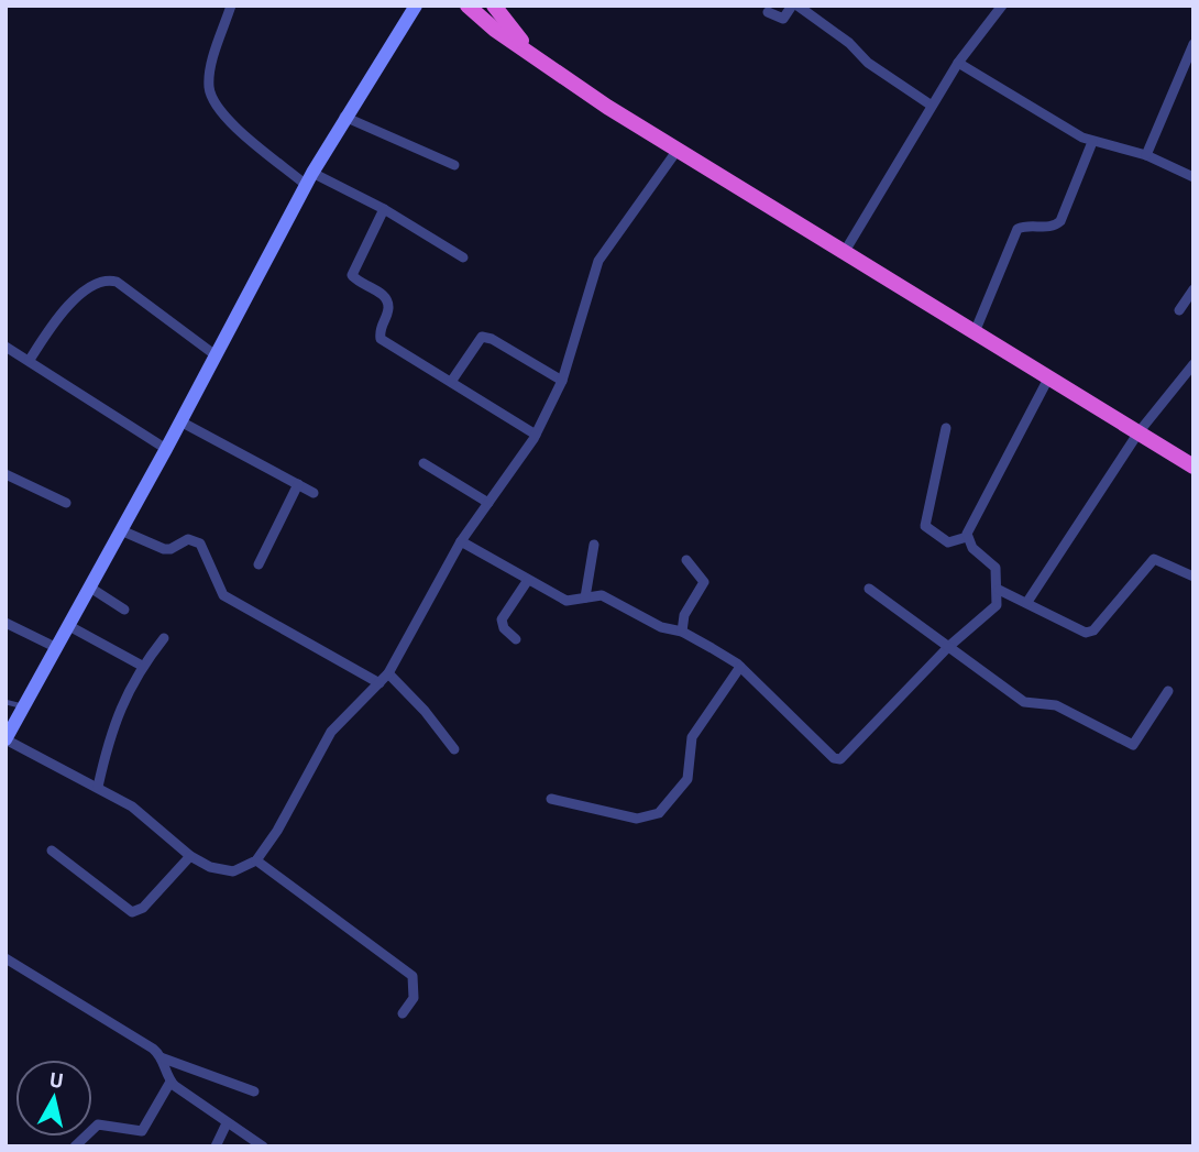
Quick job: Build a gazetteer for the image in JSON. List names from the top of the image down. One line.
{"north":"top"}
